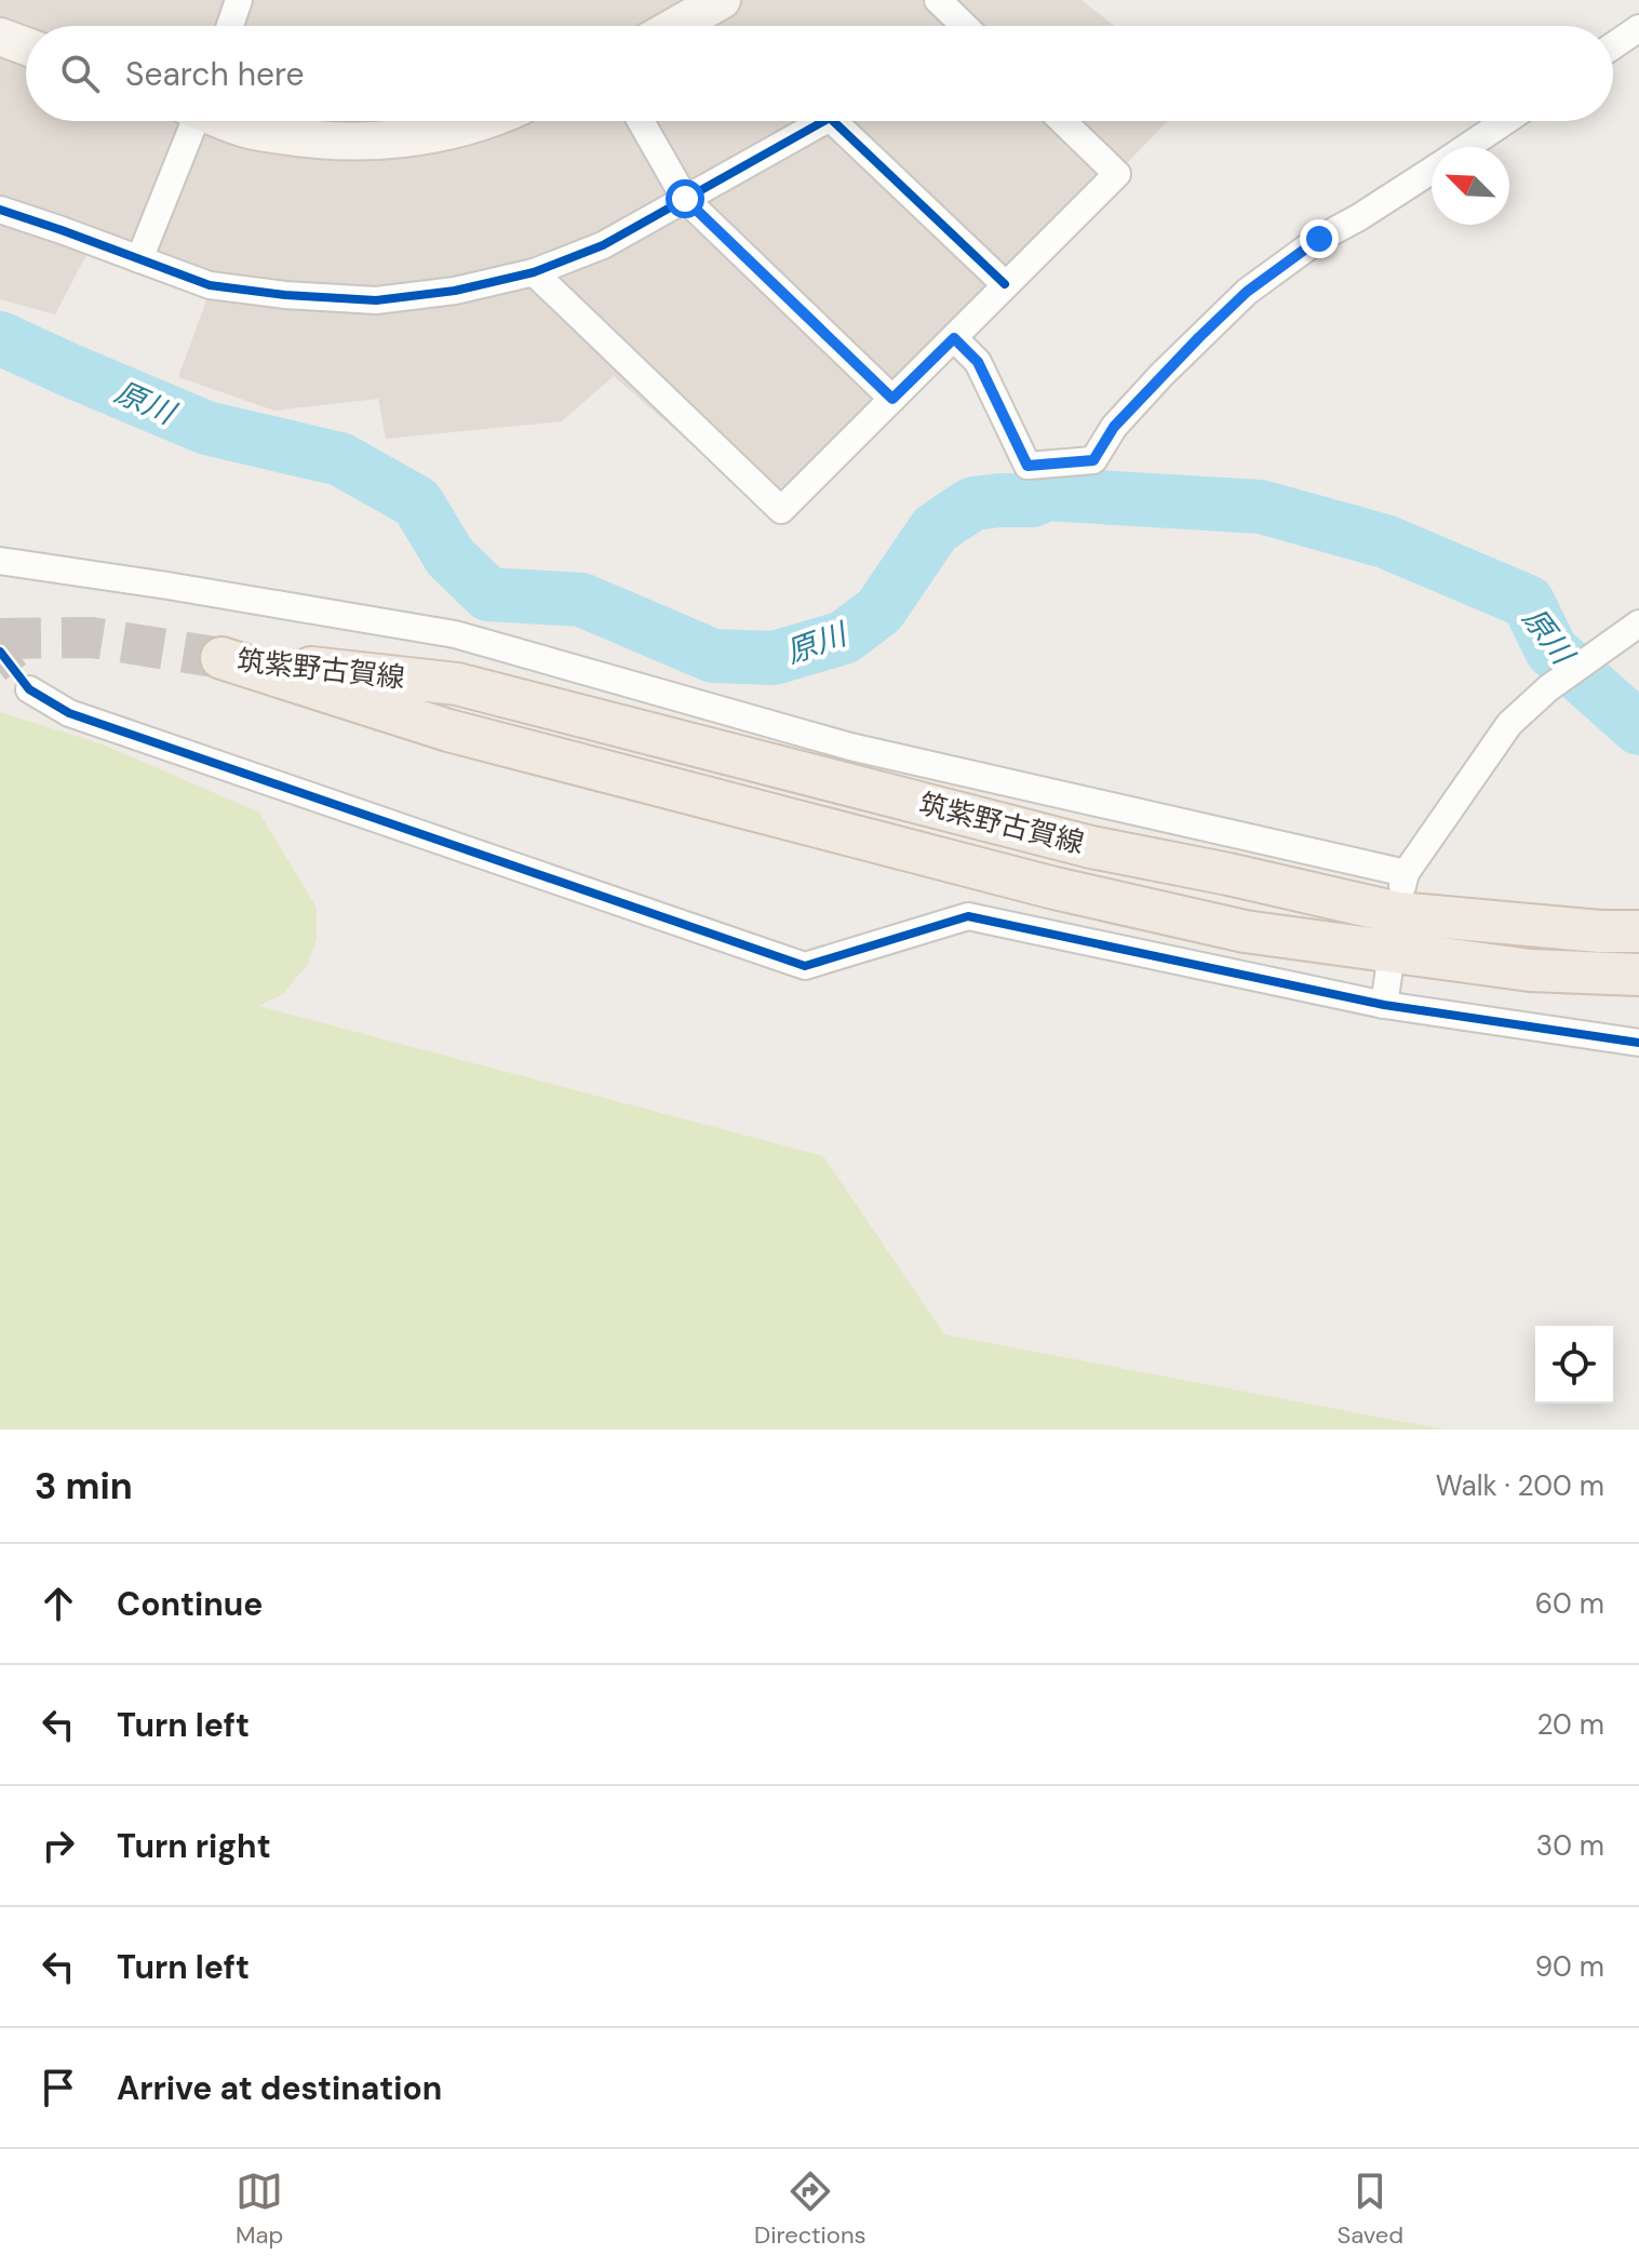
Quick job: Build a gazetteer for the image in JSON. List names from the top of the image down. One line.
{"streets":{"main road":["筑紫野古賀線"]},"water":["原川"],"north":"top left","page":{"search":"Search here","heading":["3 min","Walk · 200 m"],"list":[["Continue","60 m"],["Turn left","20 m"],["Turn right","30 m"],["Turn left","90 m"],"Arrive at destination"],"nav":["Map","Directions","Saved"]}}
